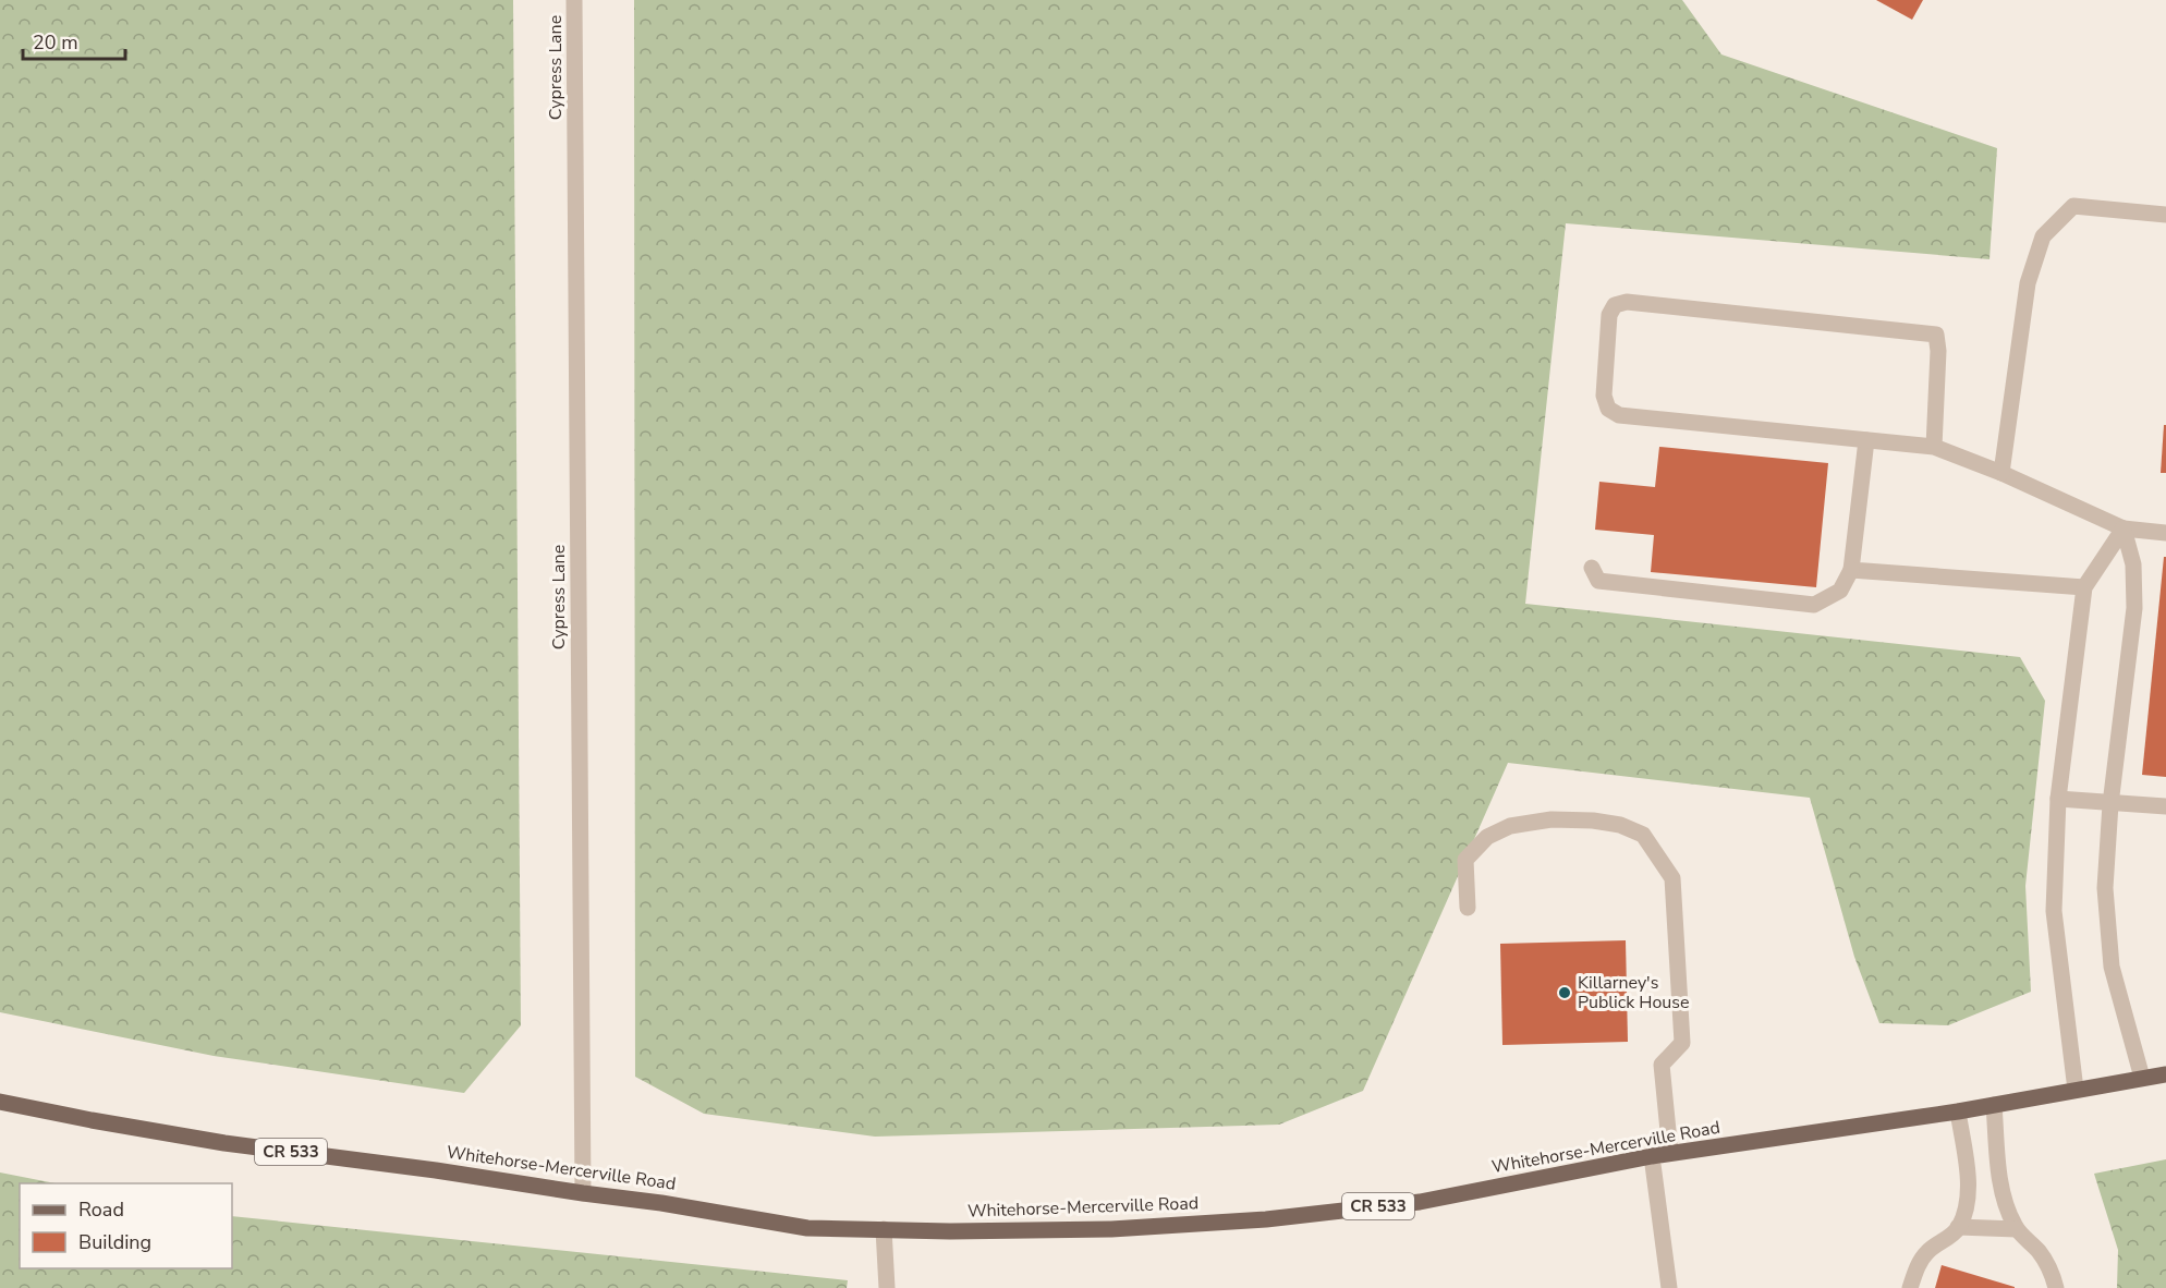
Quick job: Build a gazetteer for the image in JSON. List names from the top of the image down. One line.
{"streets":{"main road":["Whitehorse-Mercerville Road","CR 533"],"street":["Cypress Lane"]},"crossings":[["Cypress Lane","Whitehorse-Mercerville Road"]],"places":["Killarney's Publick House"],"legend":["Road","Building"],"scale_bar":"20 m"}
